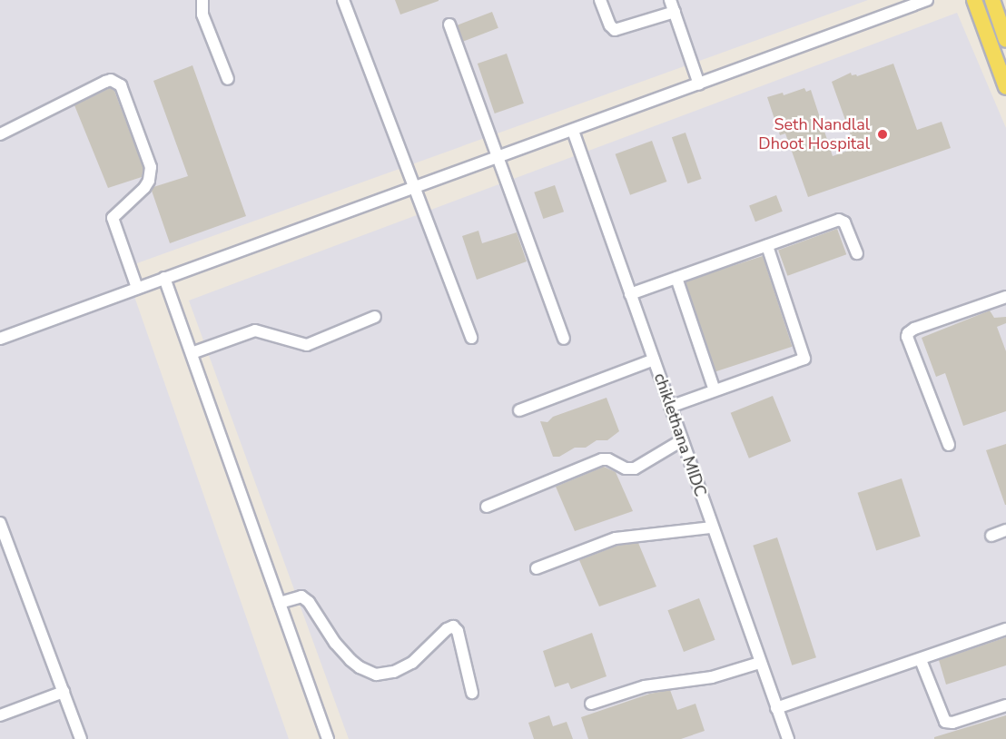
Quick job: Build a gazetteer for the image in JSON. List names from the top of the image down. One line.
{"streets":{"street":["chiklethana MIDC"]},"places":["Seth Nandlal Dhoot Hospital"]}
